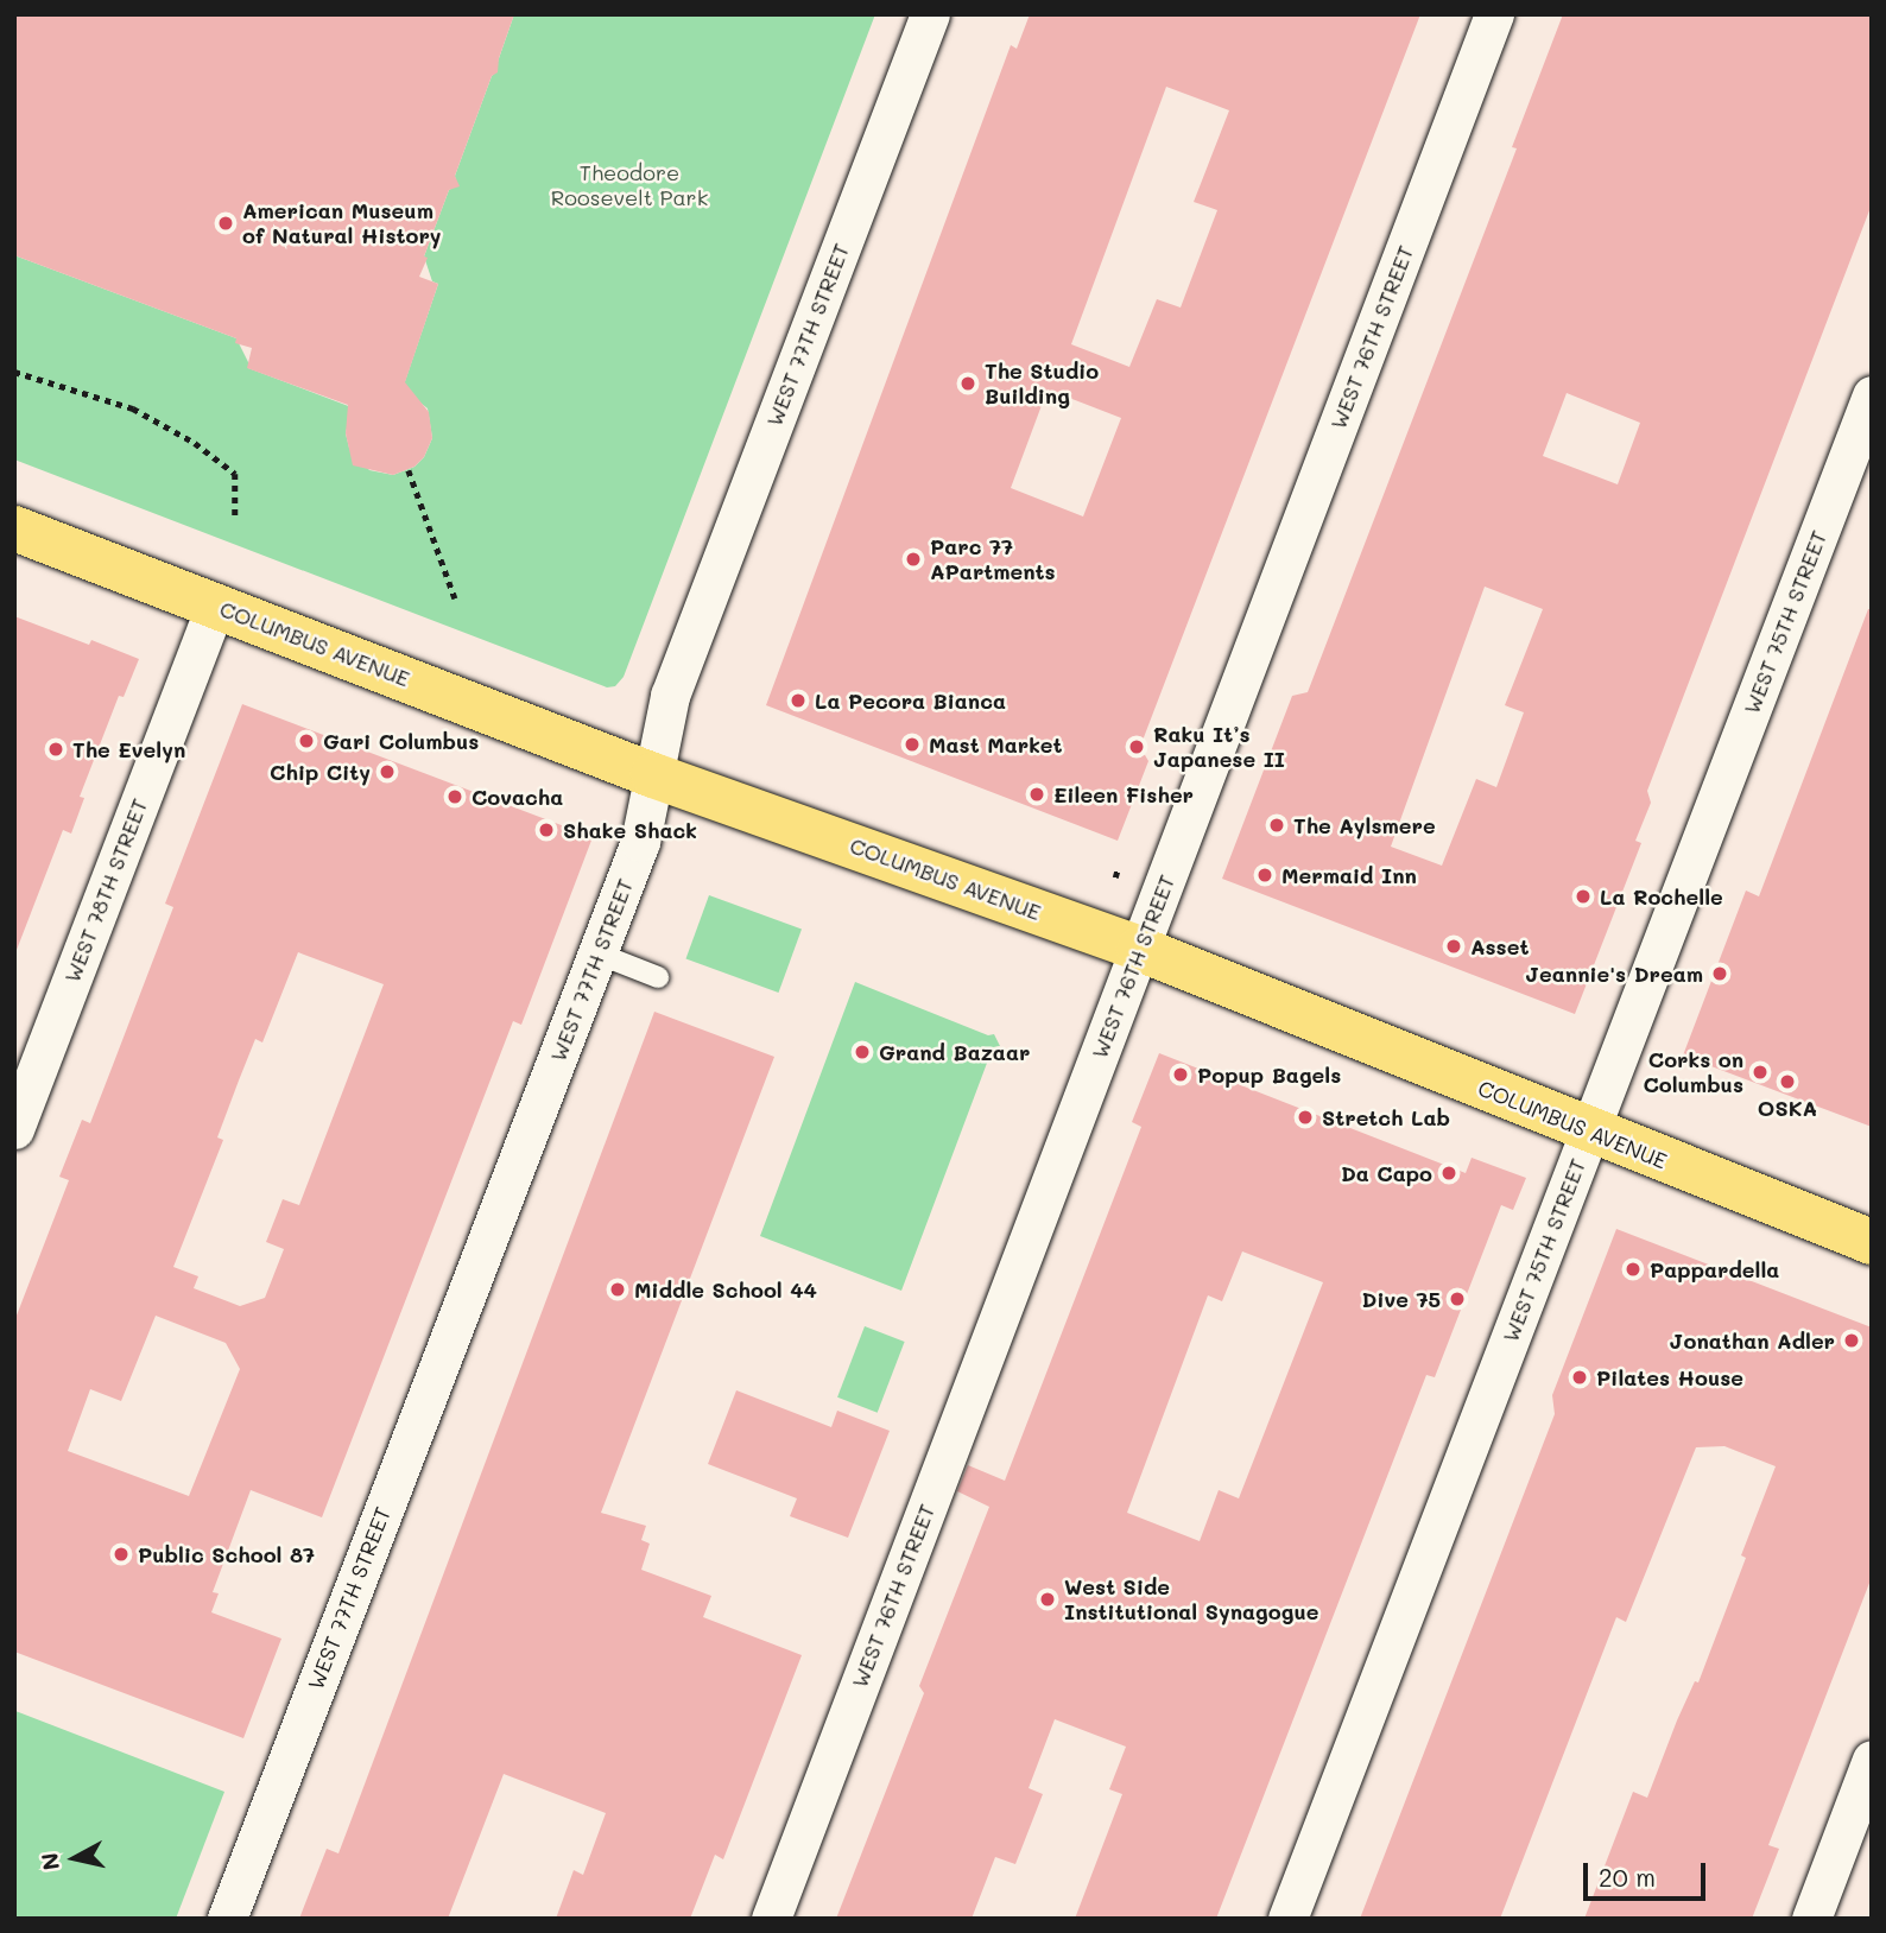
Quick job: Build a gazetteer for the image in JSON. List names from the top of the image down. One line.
{"streets":{"main road":["COLUMBUS AVENUE"],"street":["WEST 77TH STREET","WEST 76TH STREET","WEST 75TH STREET","WEST 78TH STREET"]},"crossings":[["WEST 77TH STREET","COLUMBUS AVENUE"],["WEST 76TH STREET","COLUMBUS AVENUE"],["WEST 75TH STREET","COLUMBUS AVENUE"],["COLUMBUS AVENUE","WEST 78TH STREET"]],"parks":["Theodore Roosevelt Park"],"places":["American Museum of Natural History","The Studio Building","Parc 77 APartments","La Pecora Bianca","Gari Columbus","Mast Market","Raku It’s Japanese II","The Evelyn","Chip City","Eileen Fisher","Covacha","The Aylsmere","Shake Shack","Mermaid Inn","La Rochelle","Asset","Jeannie's Dream","Grand Bazaar","Corks on Columbus","Popup Bagels","OSKA","Stretch Lab","Da Capo","Pappardella","Middle School 44","Dive 75","Jonathan Adler","Pilates House","Public School 87","West Side Institutional Synagogue"],"scale_bar":"20 m","north":"left"}
